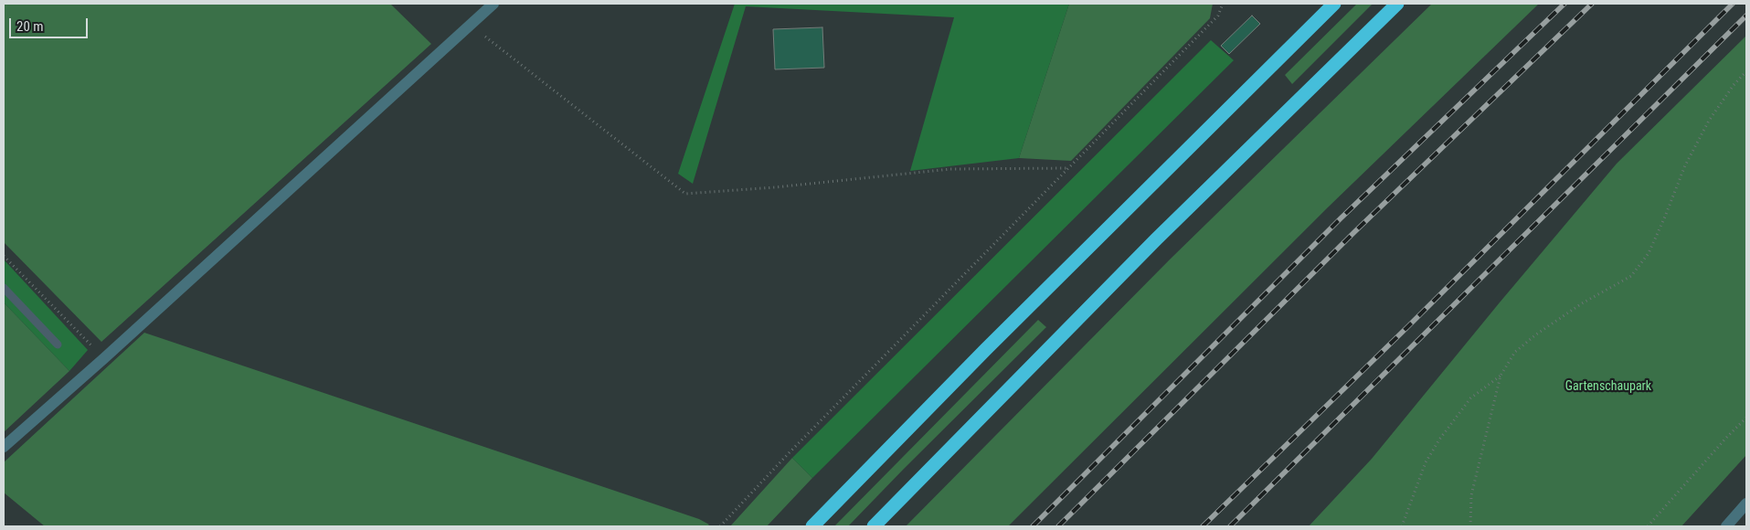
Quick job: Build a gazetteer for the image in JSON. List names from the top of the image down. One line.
{"parks":["Gartenschaupark"],"scale_bar":"20 m"}
